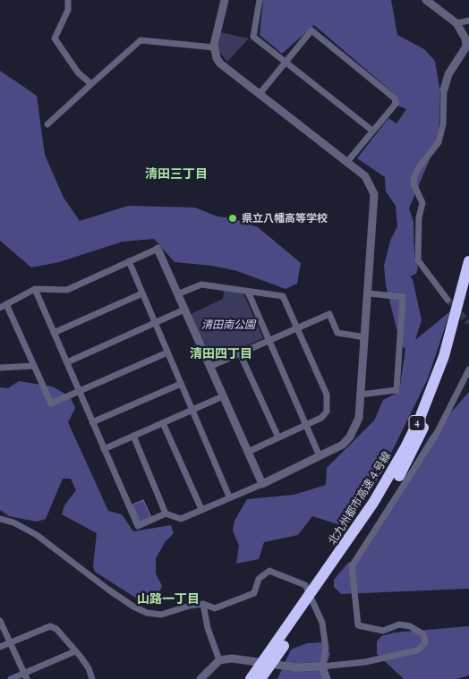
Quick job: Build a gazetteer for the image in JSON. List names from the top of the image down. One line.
{"streets":{"highway":["4","北九州都市高速４号線"]},"districts":["清田三丁目","清田四丁目","山路一丁目"],"parks":["清田南公園"],"places":["県立八幡高等学校"]}
